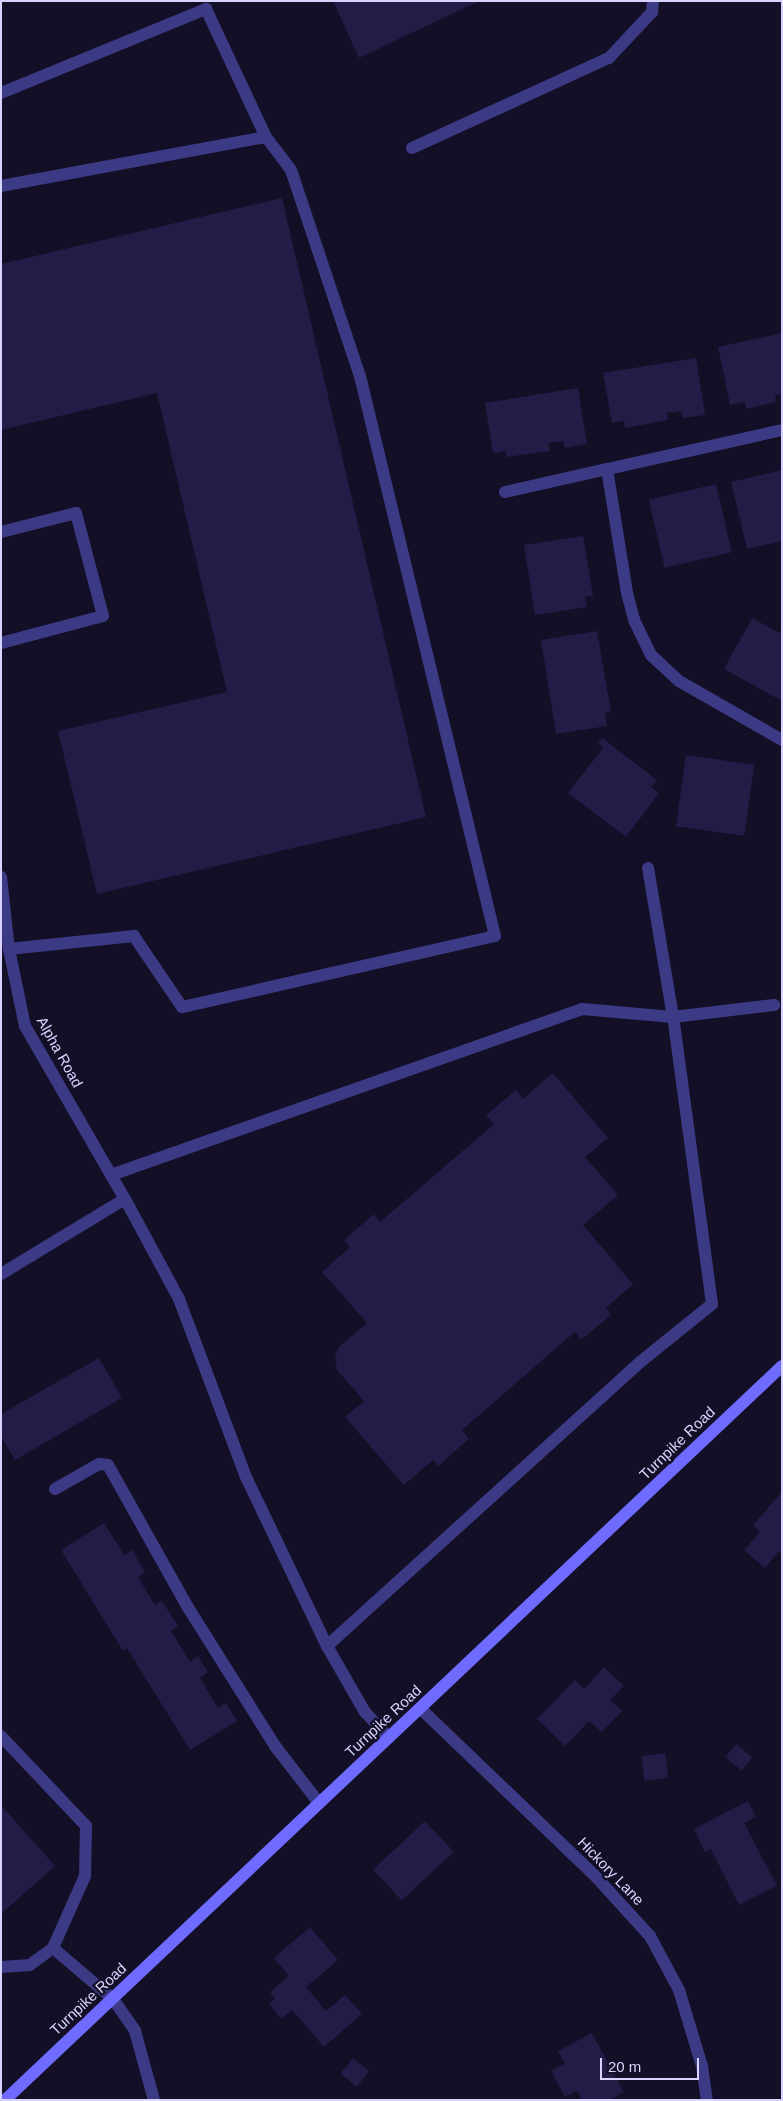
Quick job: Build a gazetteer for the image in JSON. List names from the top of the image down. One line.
{"streets":{"main road":["Turnpike Road"],"street":["Alpha Road","Hickory Lane"]},"crossings":[["Alpha Road","Turnpike Road"],["Turnpike Road","Hickory Lane"]],"scale_bar":"20 m"}
